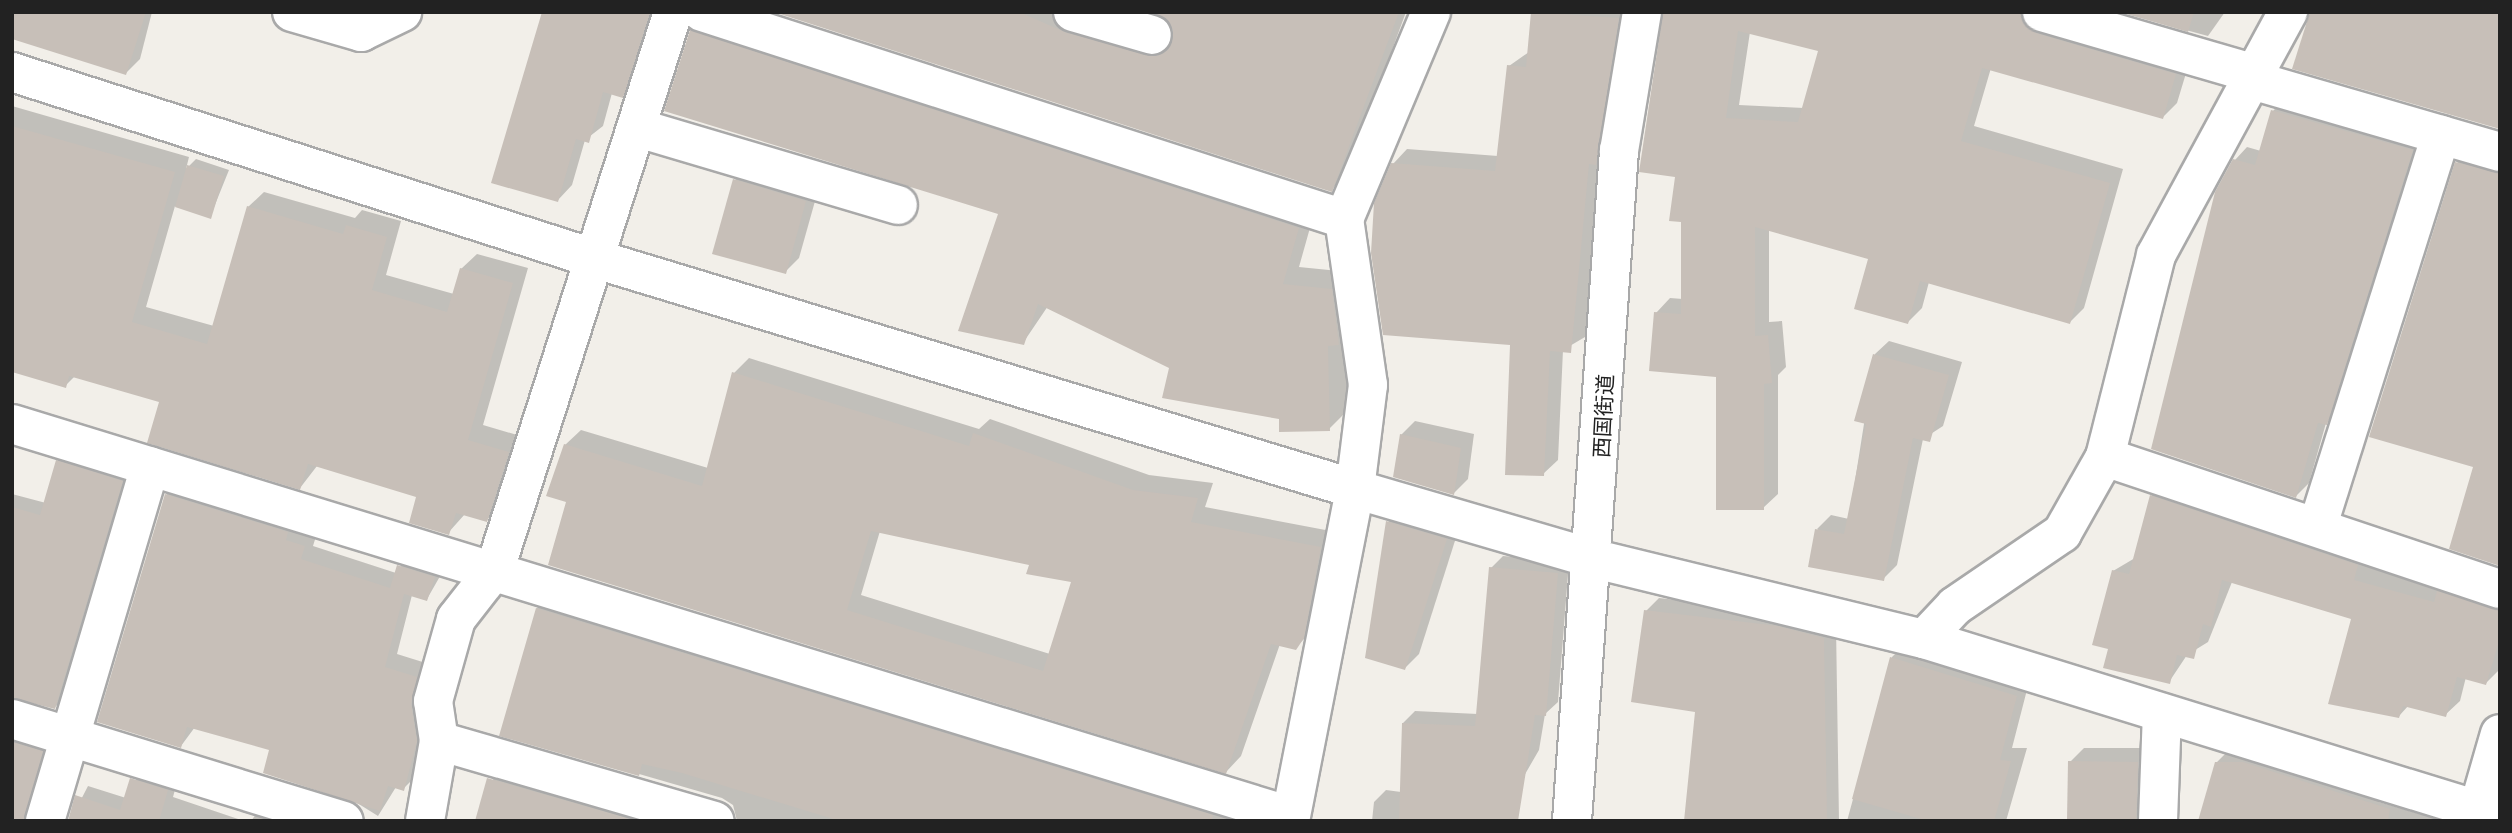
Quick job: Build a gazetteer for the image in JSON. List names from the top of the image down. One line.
{"streets":{"street":["西国街道"]}}
